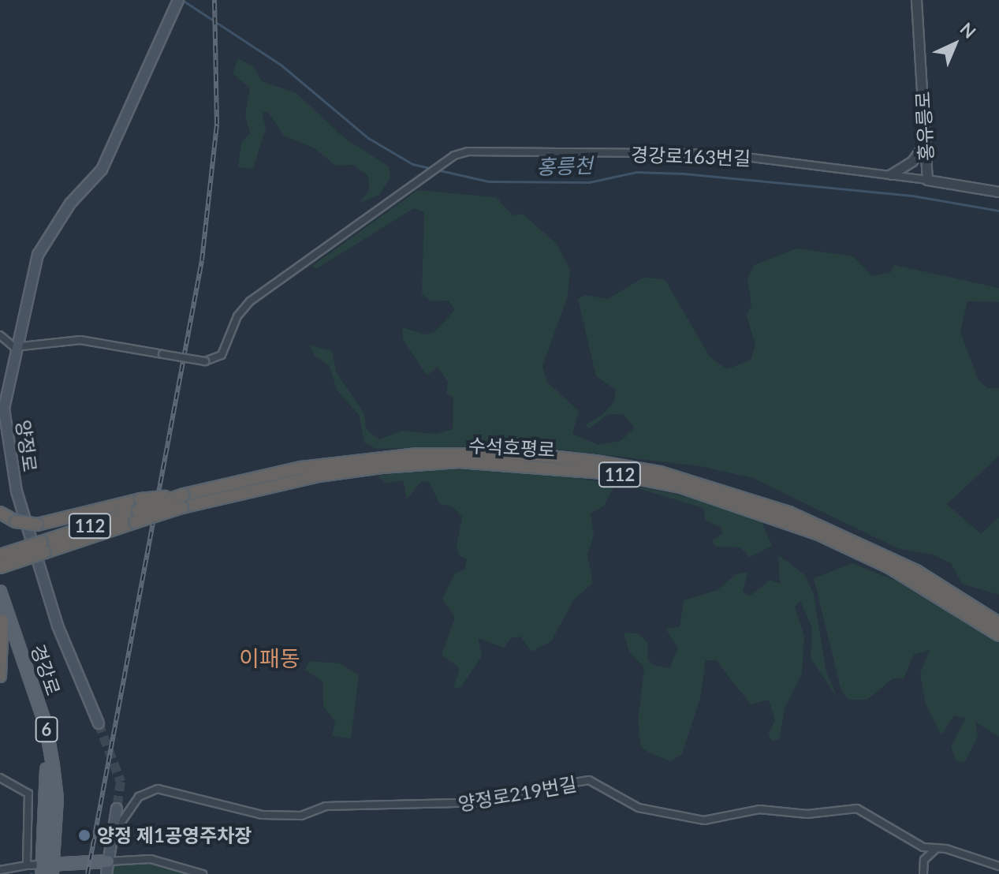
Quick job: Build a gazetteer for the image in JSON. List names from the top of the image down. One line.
{"streets":{"highway":["수석호평로","112"],"main road":["양정로","경강로","6"],"street":["홍유릉로","경강로163번길","양정로219번길"]},"crossings":[["홍유릉로","경강로163번길"],["경강로163번길","양정로"]],"districts":["이패동"],"water":["홍릉천"],"places":["양정 제1공영주차장"],"north":"top right"}
